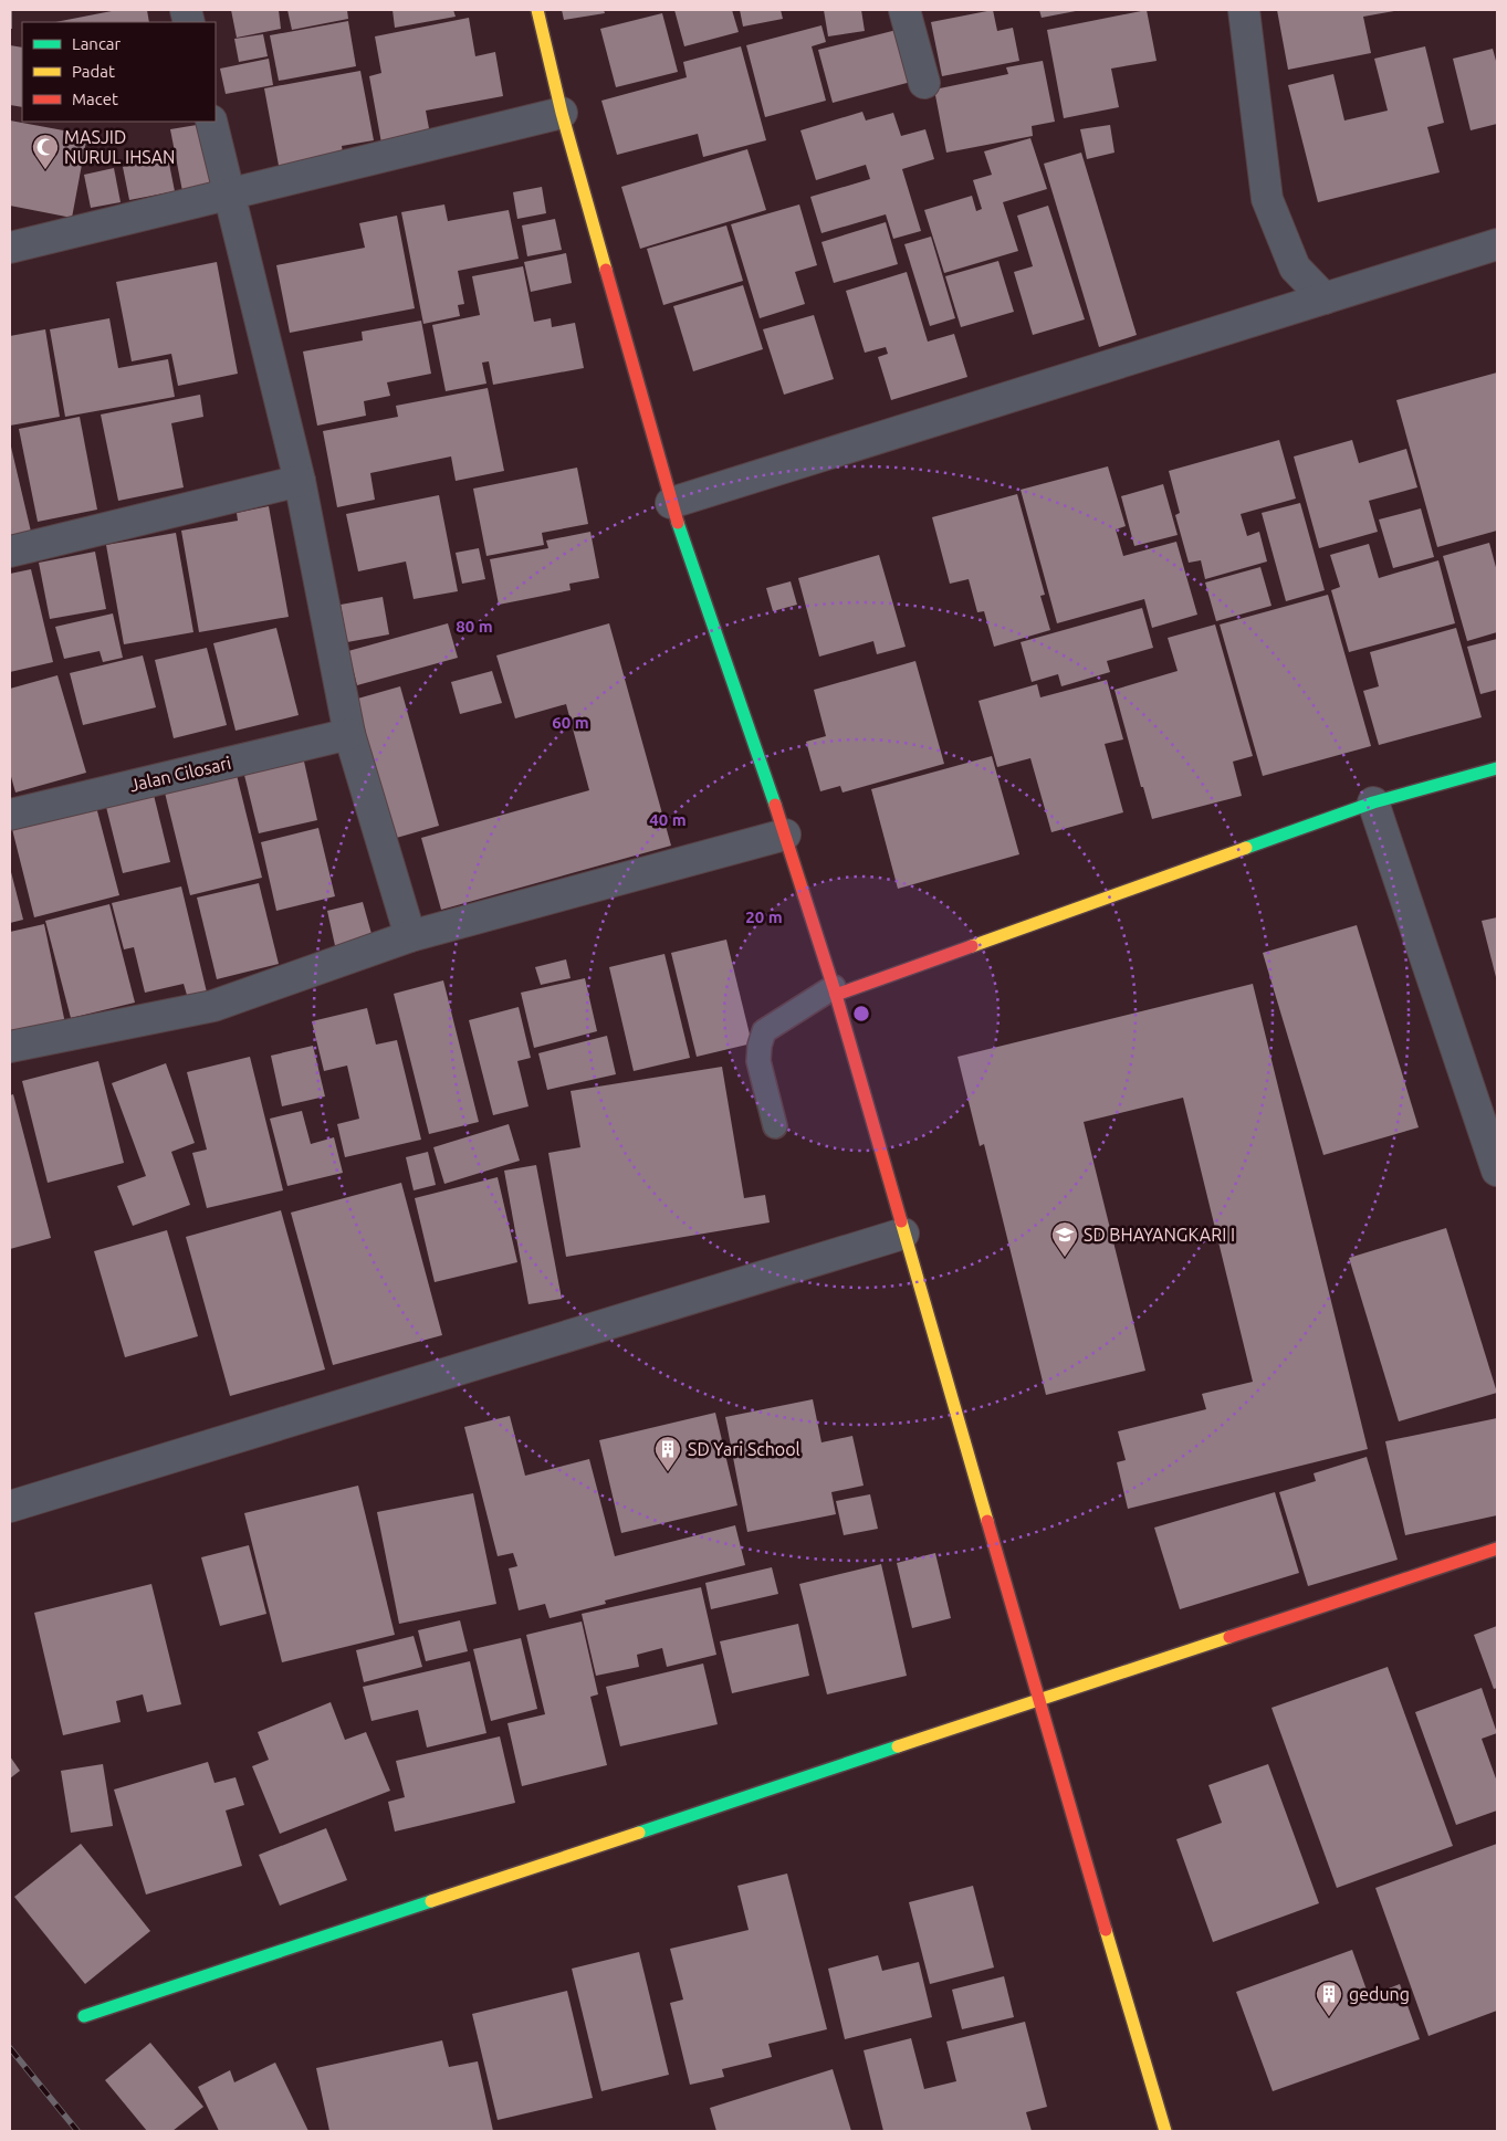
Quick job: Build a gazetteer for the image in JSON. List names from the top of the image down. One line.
{"streets":{"street":["Jalan Cilosari"]},"places":{"mosque":["MASJID NURUL IHSAN"],"school or university":["SD BHAYANGKARI I"],"building":["SD Yari School","gedung"]},"legend":["Lancar","Padat","Macet"],"rings":["80 m","60 m","40 m","20 m"]}
